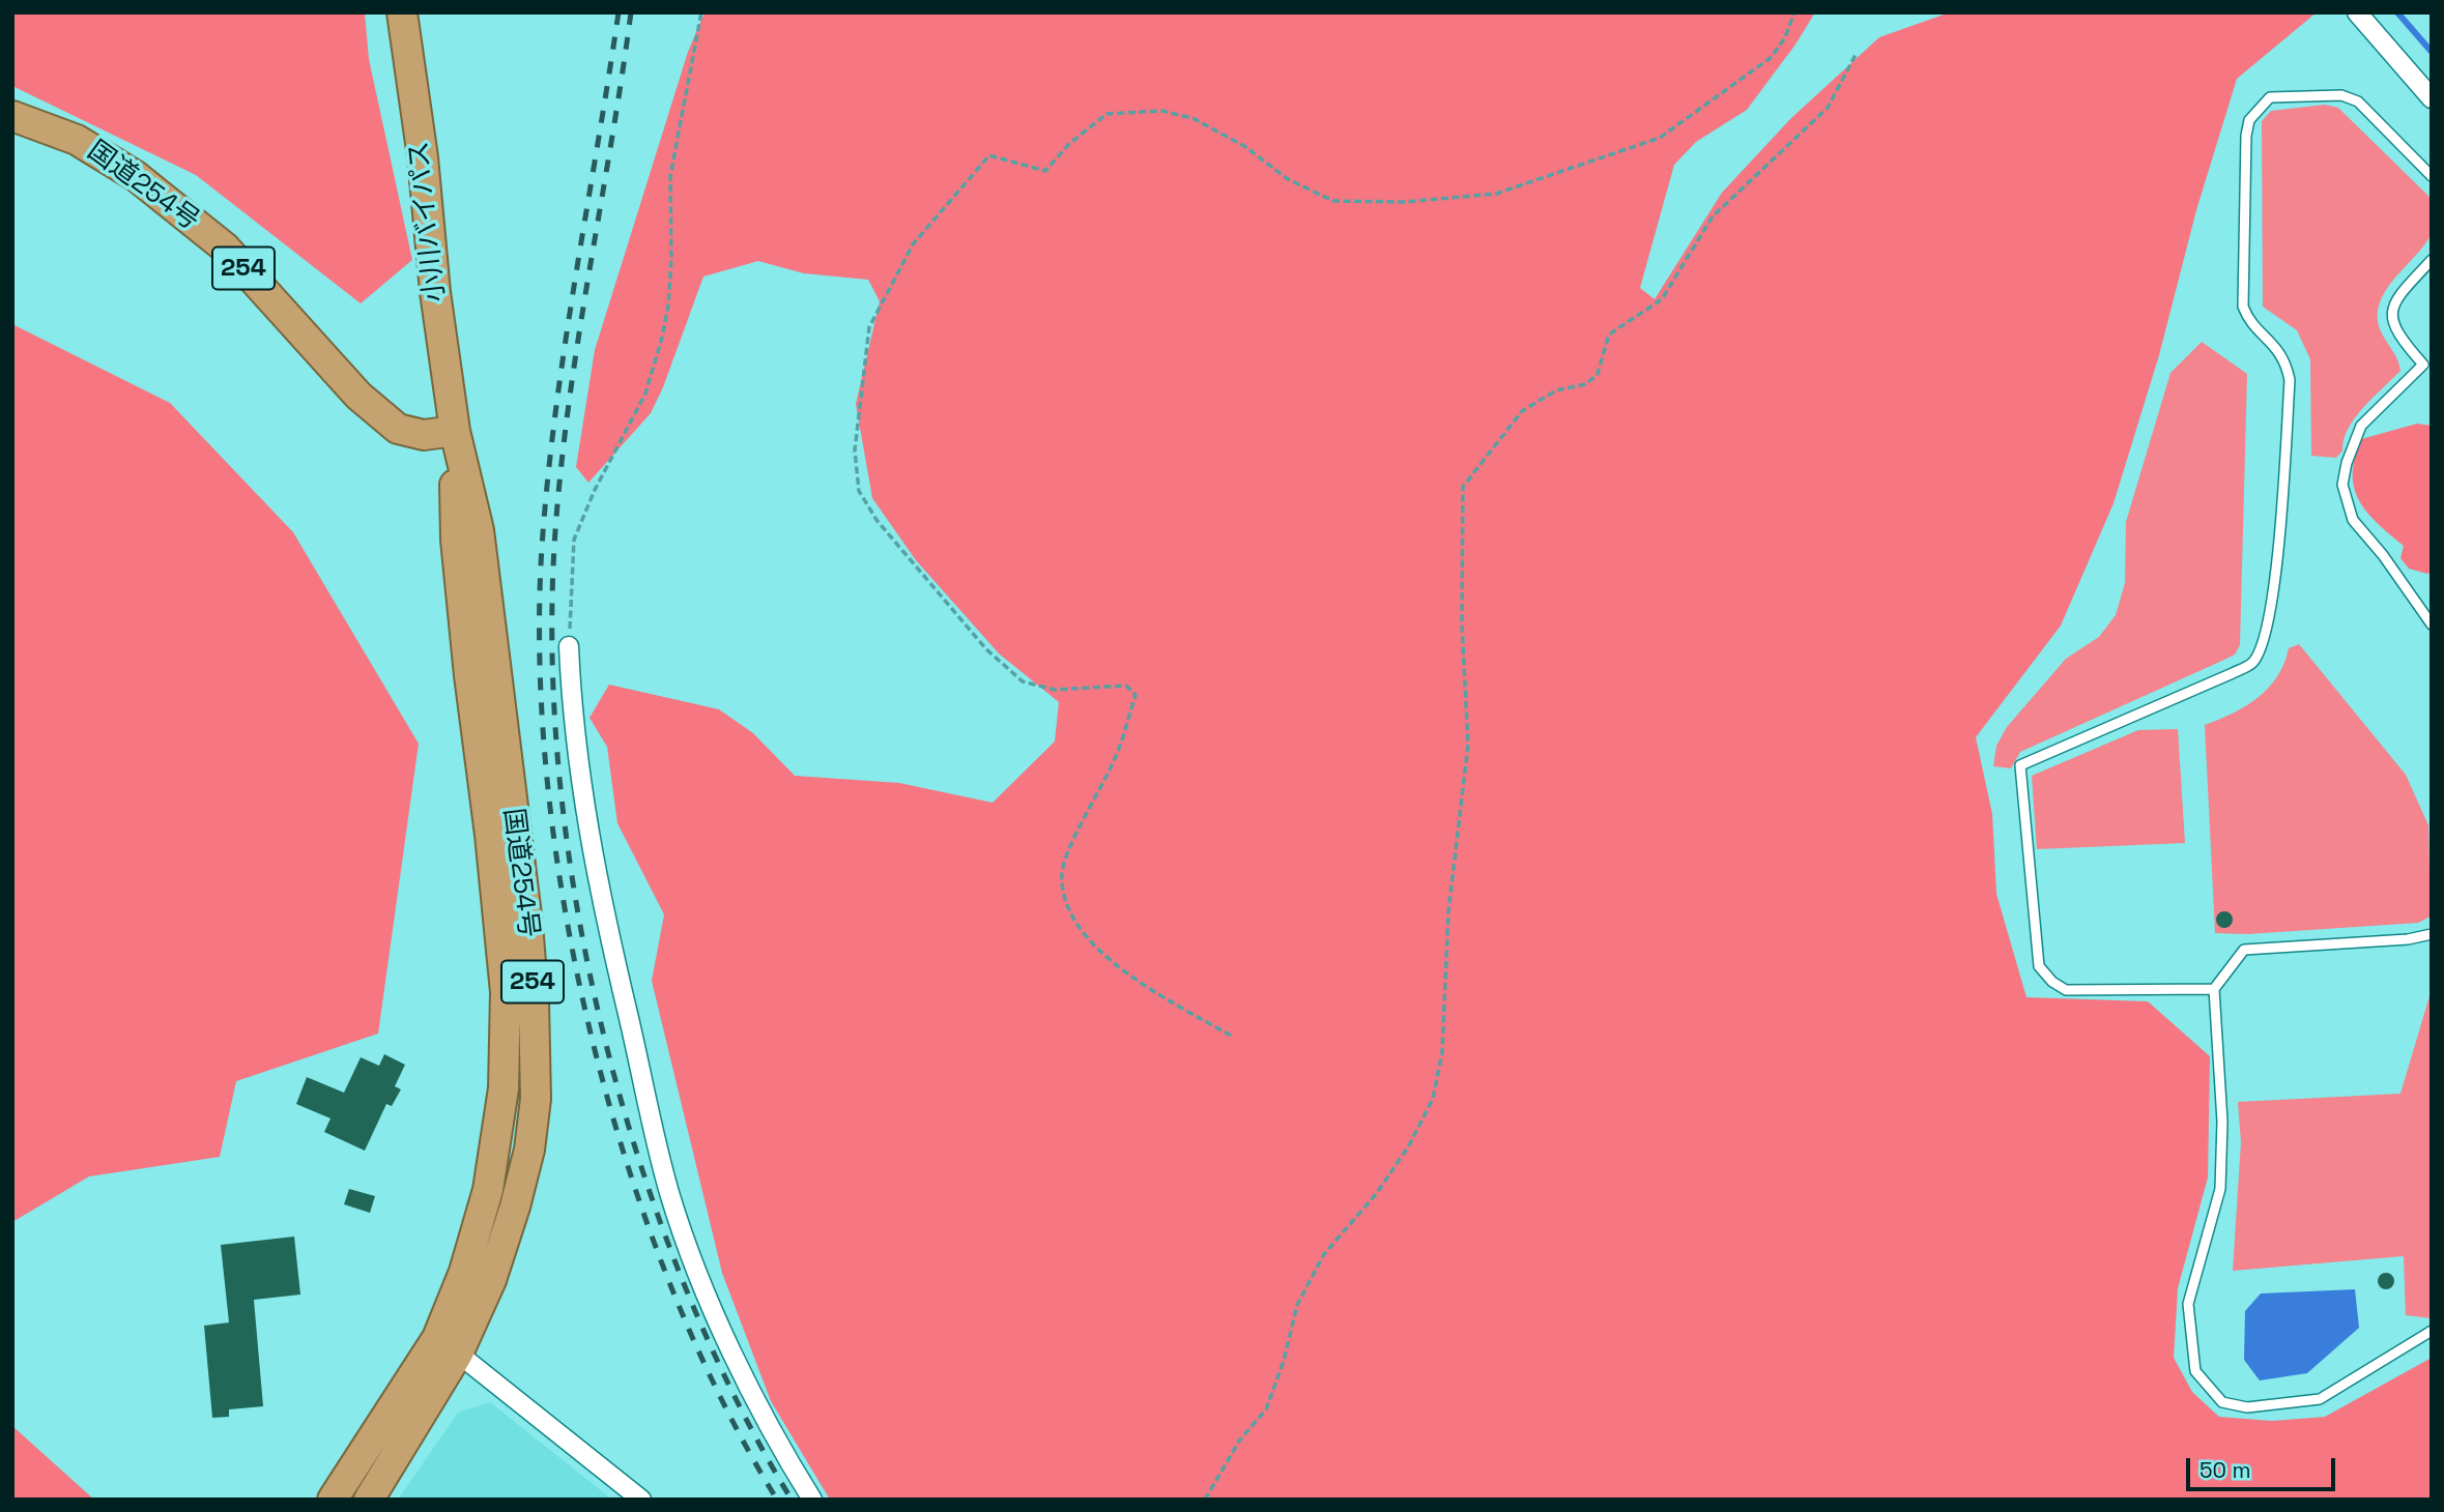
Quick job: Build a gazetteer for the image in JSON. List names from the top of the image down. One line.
{"streets":{"highway":["国道254号","小川バイパス","254"]},"crossings":[["国道254号","小川バイパス"]],"scale_bar":"50 m"}
